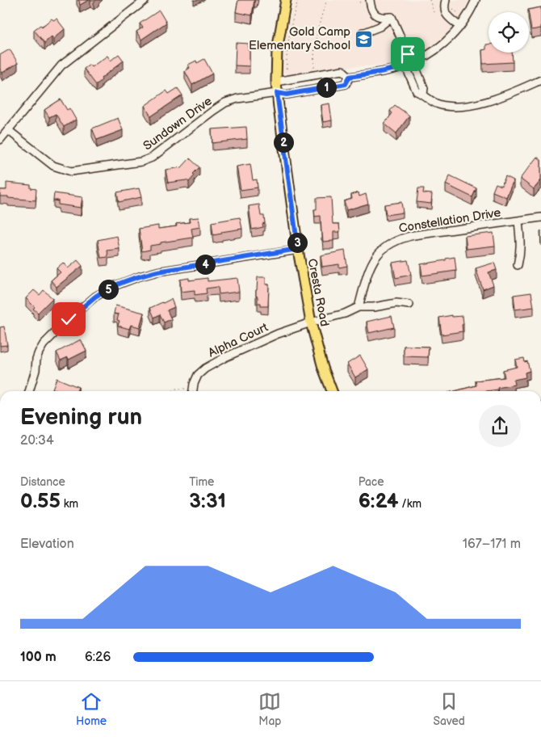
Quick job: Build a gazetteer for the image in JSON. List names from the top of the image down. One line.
{"streets":{"main road":["Cresta Road"],"street":["Sundown Drive","Constellation Drive","Alpha Court"]},"crossings":[["Sundown Drive","Cresta Road"],["Cresta Road","Alpha Court"]],"places":{"school or university":["Gold Camp Elementary School"]},"page":{"pins":["1","2","3","4","5"],"heading":["Evening run","20:34"],"stats":[["Distance","0.55 km"],["Time","3:31"],["Pace","6:24 /km"]],"chart":["Elevation","167–171 m"],"list":[{"name":"100 m","note":"6:26"}],"tabs":["Home","Map","Saved"]}}
